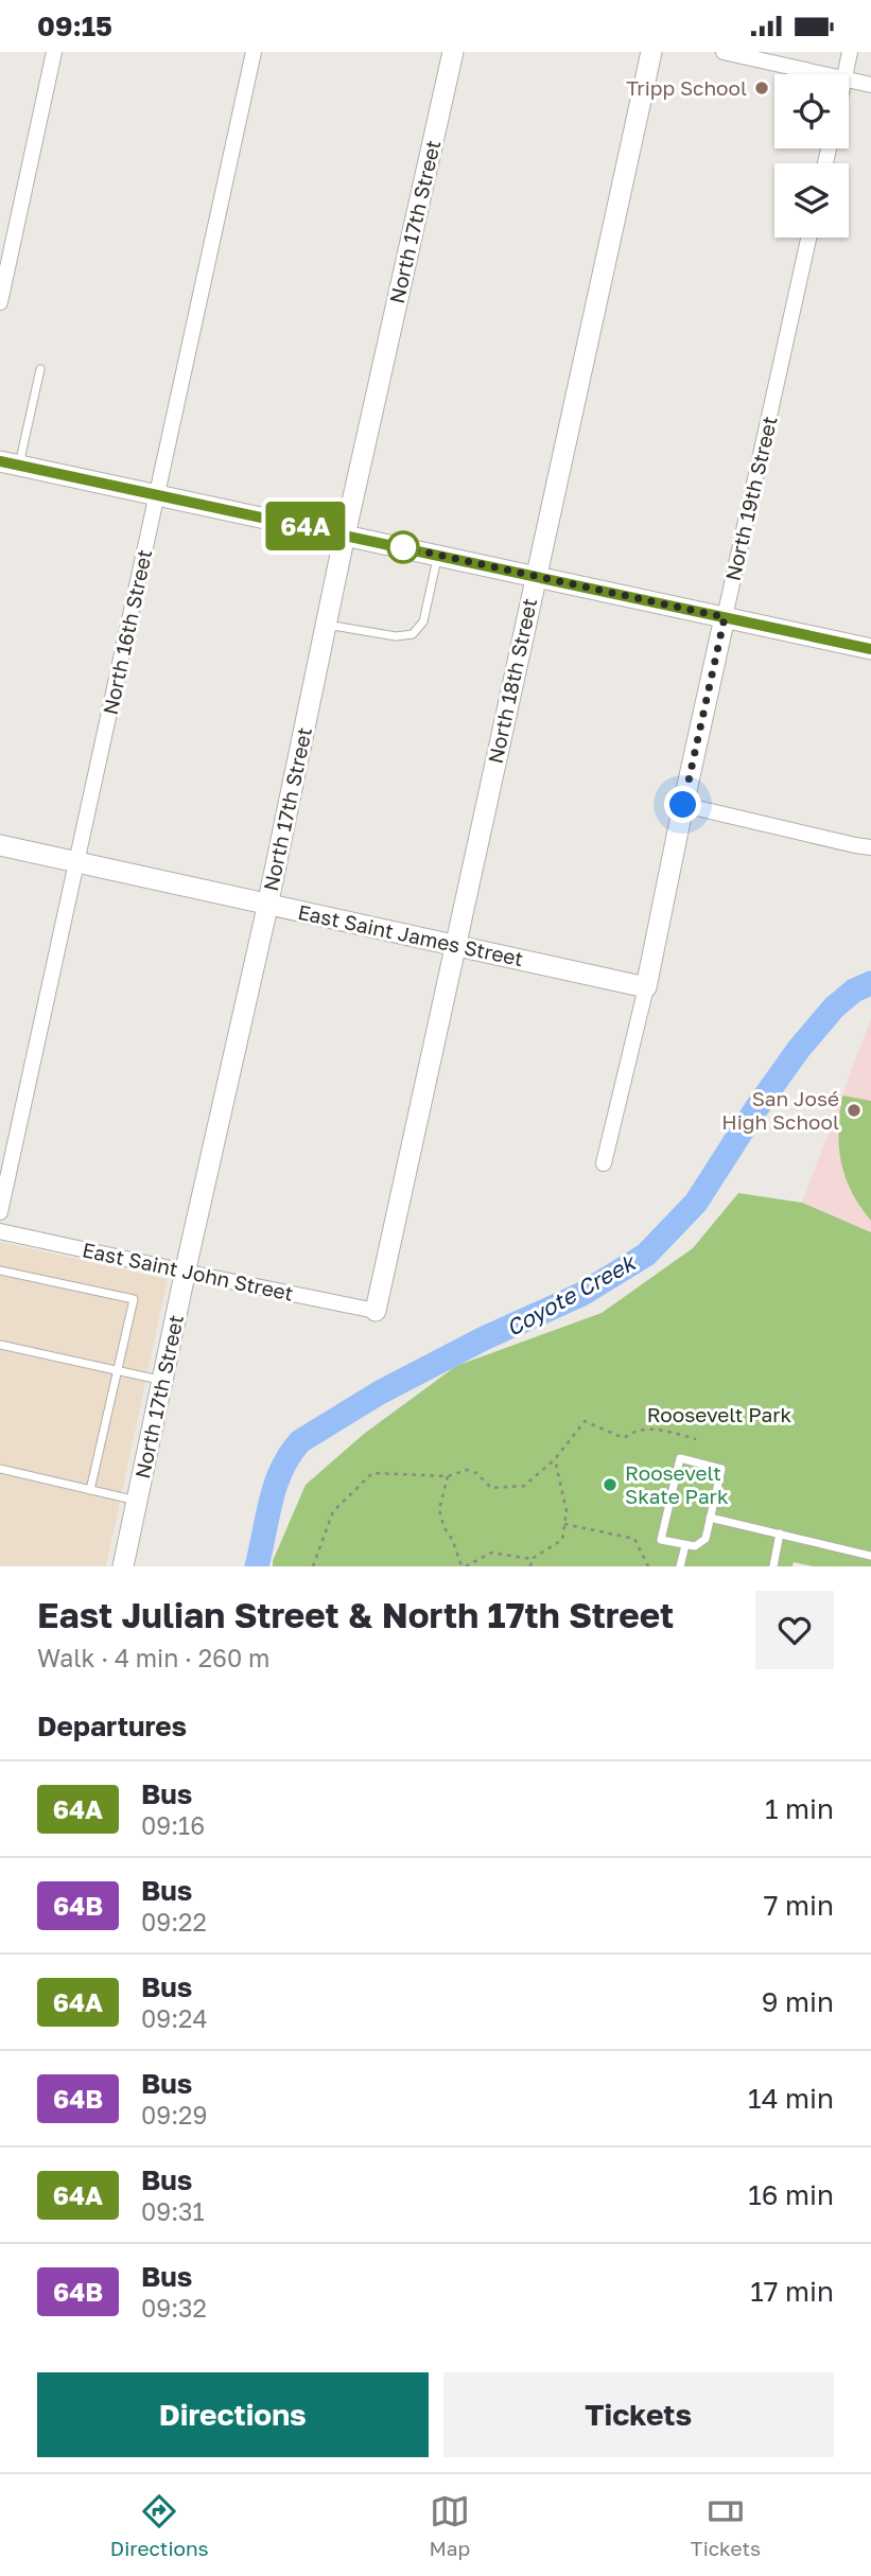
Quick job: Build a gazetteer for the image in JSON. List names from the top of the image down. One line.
{"streets":{"main road":["North 17th Street","North 19th Street","North 18th Street","East Saint James Street"],"street":["North 16th Street","East Saint John Street"]},"crossings":[["North 17th Street","East Saint James Street"],["North 17th Street","East Saint John Street"],["North 19th Street","East Saint James Street"],["North 16th Street","East Saint James Street"],["North 18th Street","East Saint James Street"],["North 18th Street","East Saint John Street"]],"water":["Coyote Creek"],"parks":["Roosevelt Park"],"places":["Tripp School","San José High School","Roosevelt Skate Park"],"lines":["bus line 64A"],"page":{"status":"09:15","on_map":"64A","heading":[["East Julian Street & North 17th Street","Walk · 4 min · 260 m"],"Departures"],"list":[{"mark":"64A","name":"Bus","note":"09:16","value":"1 min"},{"mark":"64B","name":"Bus","note":"09:22","value":"7 min"},{"mark":"64A","name":"Bus","note":"09:24","value":"9 min"},{"mark":"64B","name":"Bus","note":"09:29","value":"14 min"},{"mark":"64A","name":"Bus","note":"09:31","value":"16 min"},{"mark":"64B","name":"Bus","note":"09:32","value":"17 min"}],"buttons":["Directions","Tickets"],"tabs":["Directions","Map","Tickets"]}}
